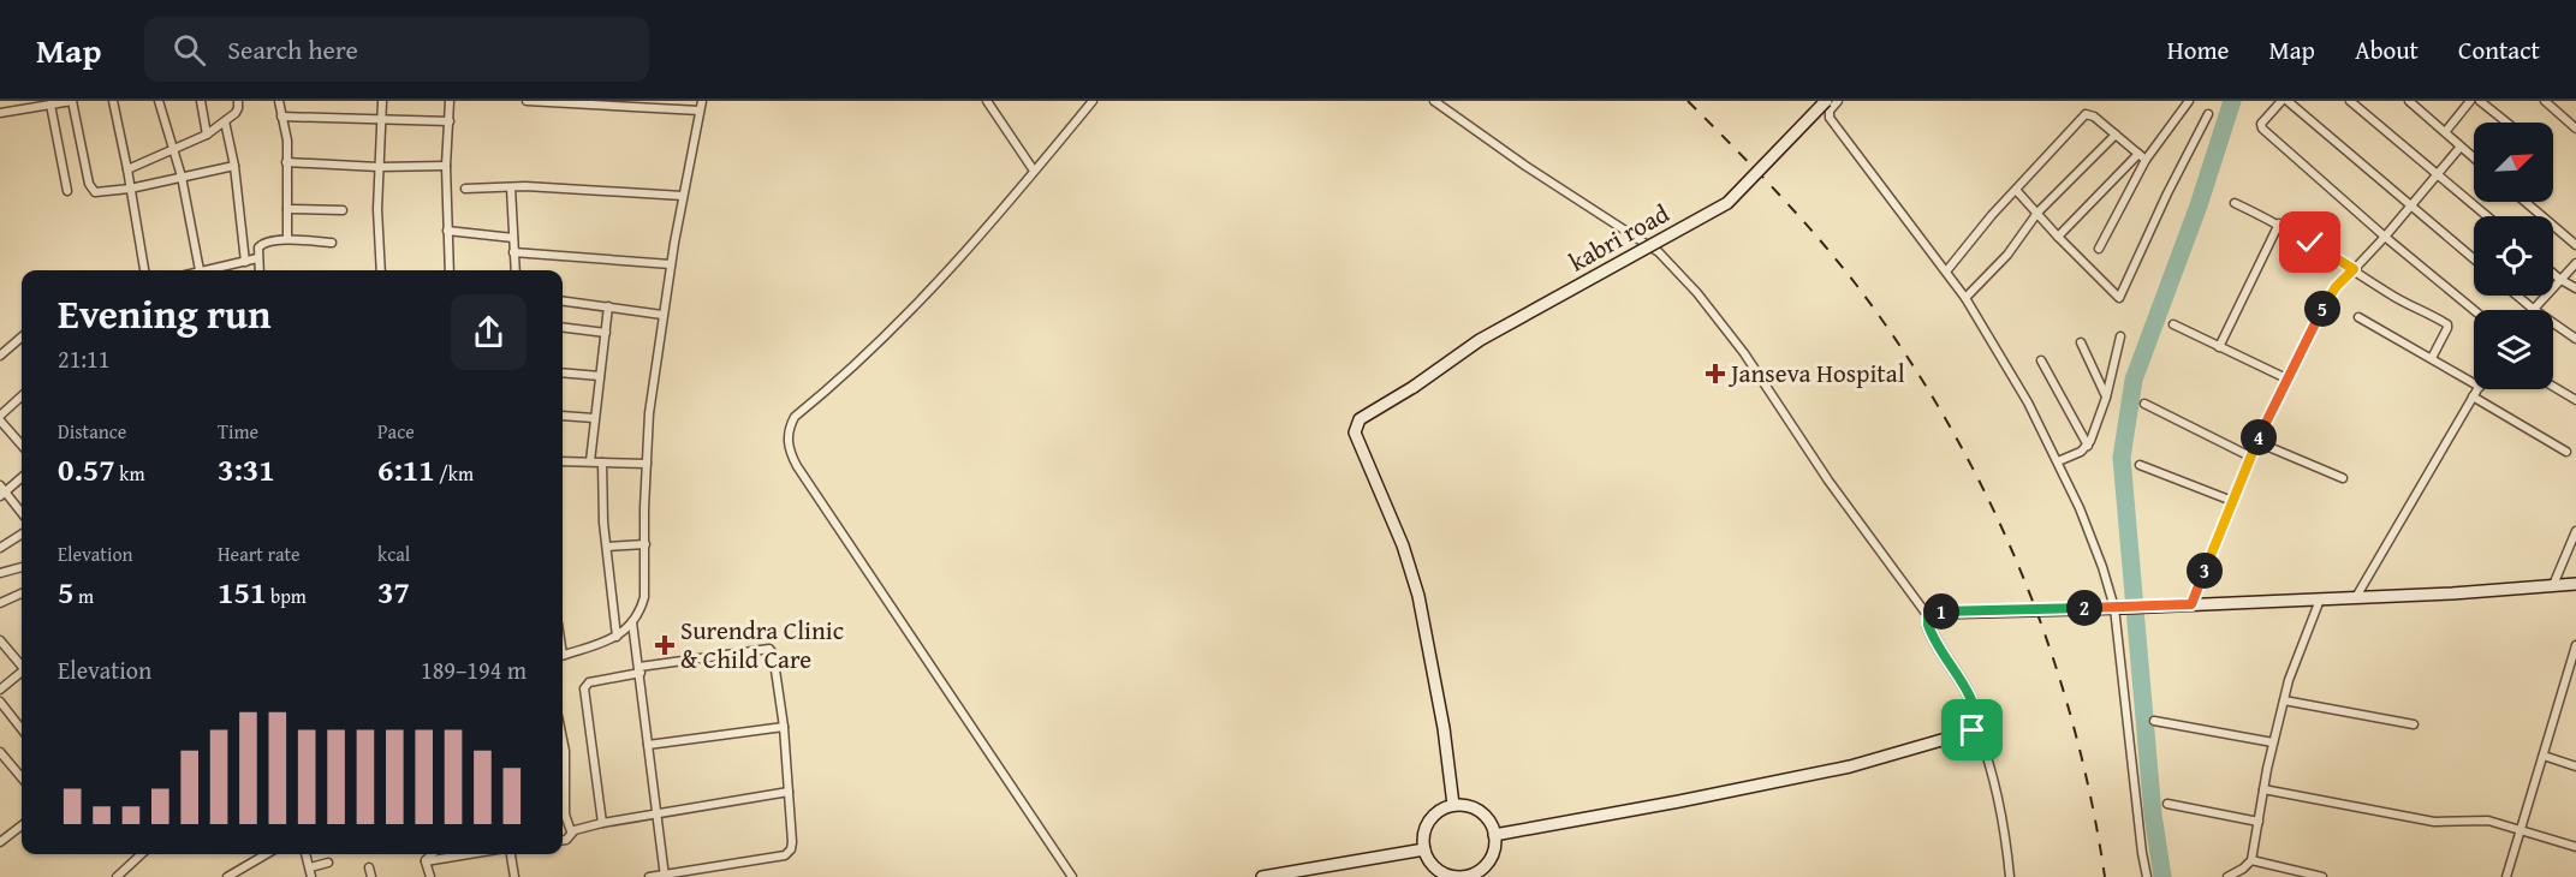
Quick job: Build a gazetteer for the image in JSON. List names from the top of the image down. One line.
{"streets":{"street":["kabri road"]},"places":{"health":["Janseva Hospital","Surendra Clinic & Child Care"]},"north":"top right","page":{"header":"Map","search":"Search here","nav":["Home","Map","About","Contact"],"heading":["Evening run","21:11"],"pins":["5","4","3","2","1"],"stats":[["Distance","0.57 km"],["Time","3:31"],["Pace","6:11 /km"],["Elevation","5 m"],["Heart rate","151 bpm"],["kcal","37"]],"chart":["Elevation","189–194 m"]}}
